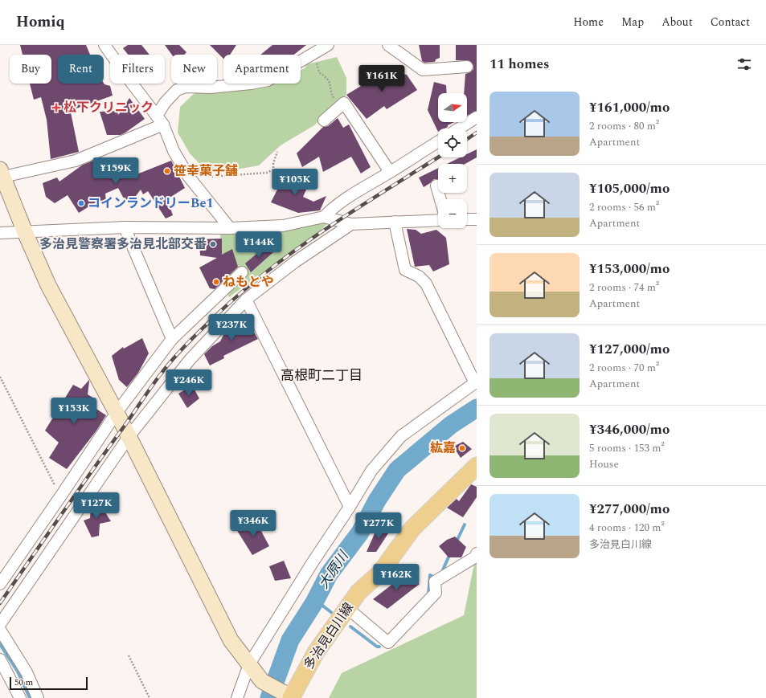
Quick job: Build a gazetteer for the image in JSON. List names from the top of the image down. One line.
{"streets":{"main road":["多治見白川線"]},"districts":["高根町二丁目"],"water":["大原川"],"places":{"health":["松下クリニック"],"other":["笹幸菓子舗","コインランドリーBe1","多治見警察署多治見北部交番","ねもとや","紘嘉"]},"scale_bar":"50 m","north":"right","page":{"header":"Homiq","nav":["Home","Map","About","Contact"],"heading":"11 homes","chip":["Buy","Rent","Filters","New","Apartment"],"price":["¥161K","¥159K","¥105K","¥144K","¥237K","¥246K","¥153K","¥127K","¥346K","¥277K","¥162K"],"list":[{"name":"¥161,000/mo","note":"2 rooms · 80 m² · Apartment"},{"name":"¥105,000/mo","note":"2 rooms · 56 m² · Apartment"},{"name":"¥153,000/mo","note":"2 rooms · 74 m² · Apartment"},{"name":"¥127,000/mo","note":"2 rooms · 70 m² · Apartment"},{"name":"¥346,000/mo","note":"5 rooms · 153 m² · House"},{"name":"¥277,000/mo","note":"4 rooms · 120 m² · 多治見白川線"}],"map_buttons":["+","−"],"scale":"50 m"}}
